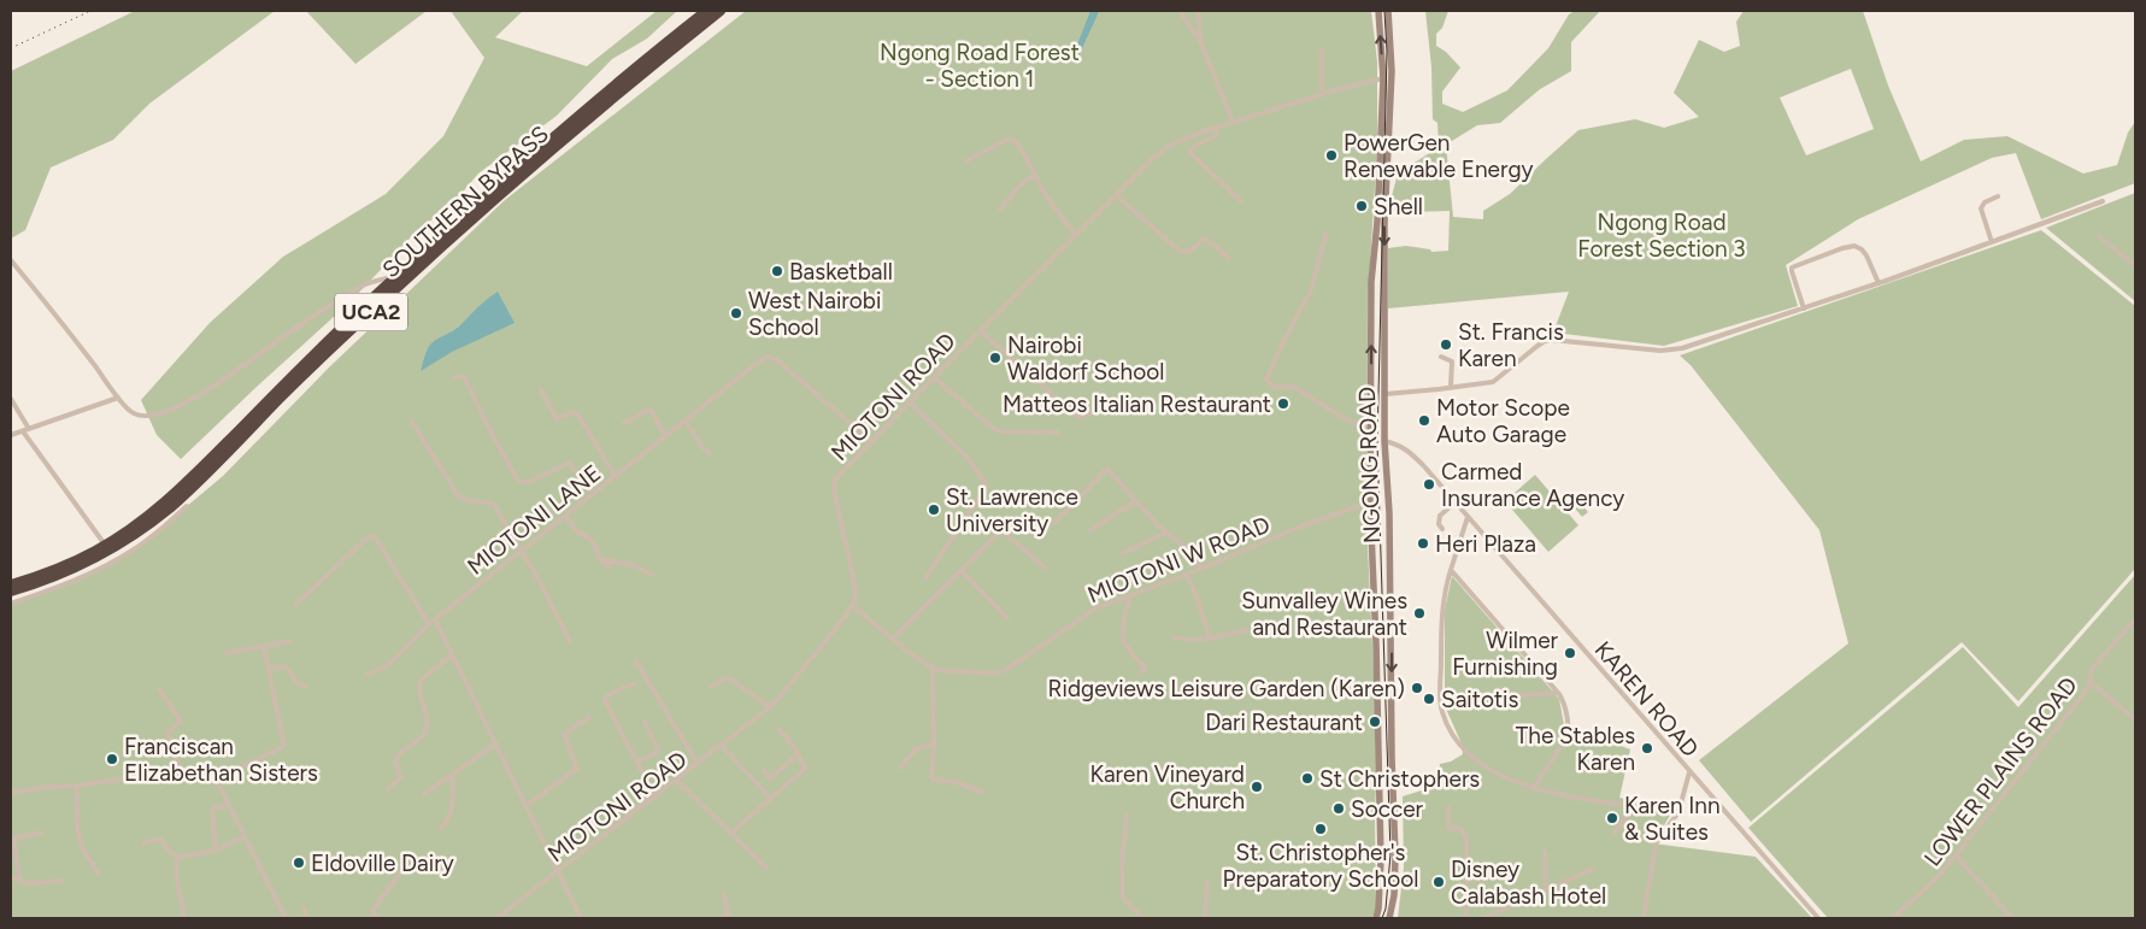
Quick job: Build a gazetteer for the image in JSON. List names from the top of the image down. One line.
{"streets":{"highway":["SOUTHERN BYPASS","UCA2"],"main road":["NGONG ROAD"],"street":["MIOTONI ROAD","MIOTONI LANE","MIOTONI W ROAD","KAREN ROAD","LOWER PLAINS ROAD"]},"crossings":[["MIOTONI ROAD","NGONG ROAD"],["MIOTONI ROAD","MIOTONI LANE"],["MIOTONI ROAD","MIOTONI W ROAD"],["NGONG ROAD","MIOTONI W ROAD"],["NGONG ROAD","KAREN ROAD"]],"parks":["Ngong Road Forest - Section 1","Ngong Road Forest Section 3"],"places":["PowerGen Renewable Energy","Shell","Basketball","West Nairobi School","St. Francis Karen","Nairobi Waldorf School","Matteos Italian Restaurant","Motor Scope Auto Garage","Carmed Insurance Agency","St. Lawrence University","Heri Plaza","Sunvalley Wines and Restaurant","Wilmer Furnishing","Ridgeviews Leisure Garden (Karen)","Saitotis","Dari Restaurant","The Stables Karen","Franciscan Elizabethan Sisters","St Christophers","Karen Vineyard Church","Soccer","Karen Inn & Suites","St. Christopher's Preparatory School","Eldoville Dairy","Disney Calabash Hotel"]}
